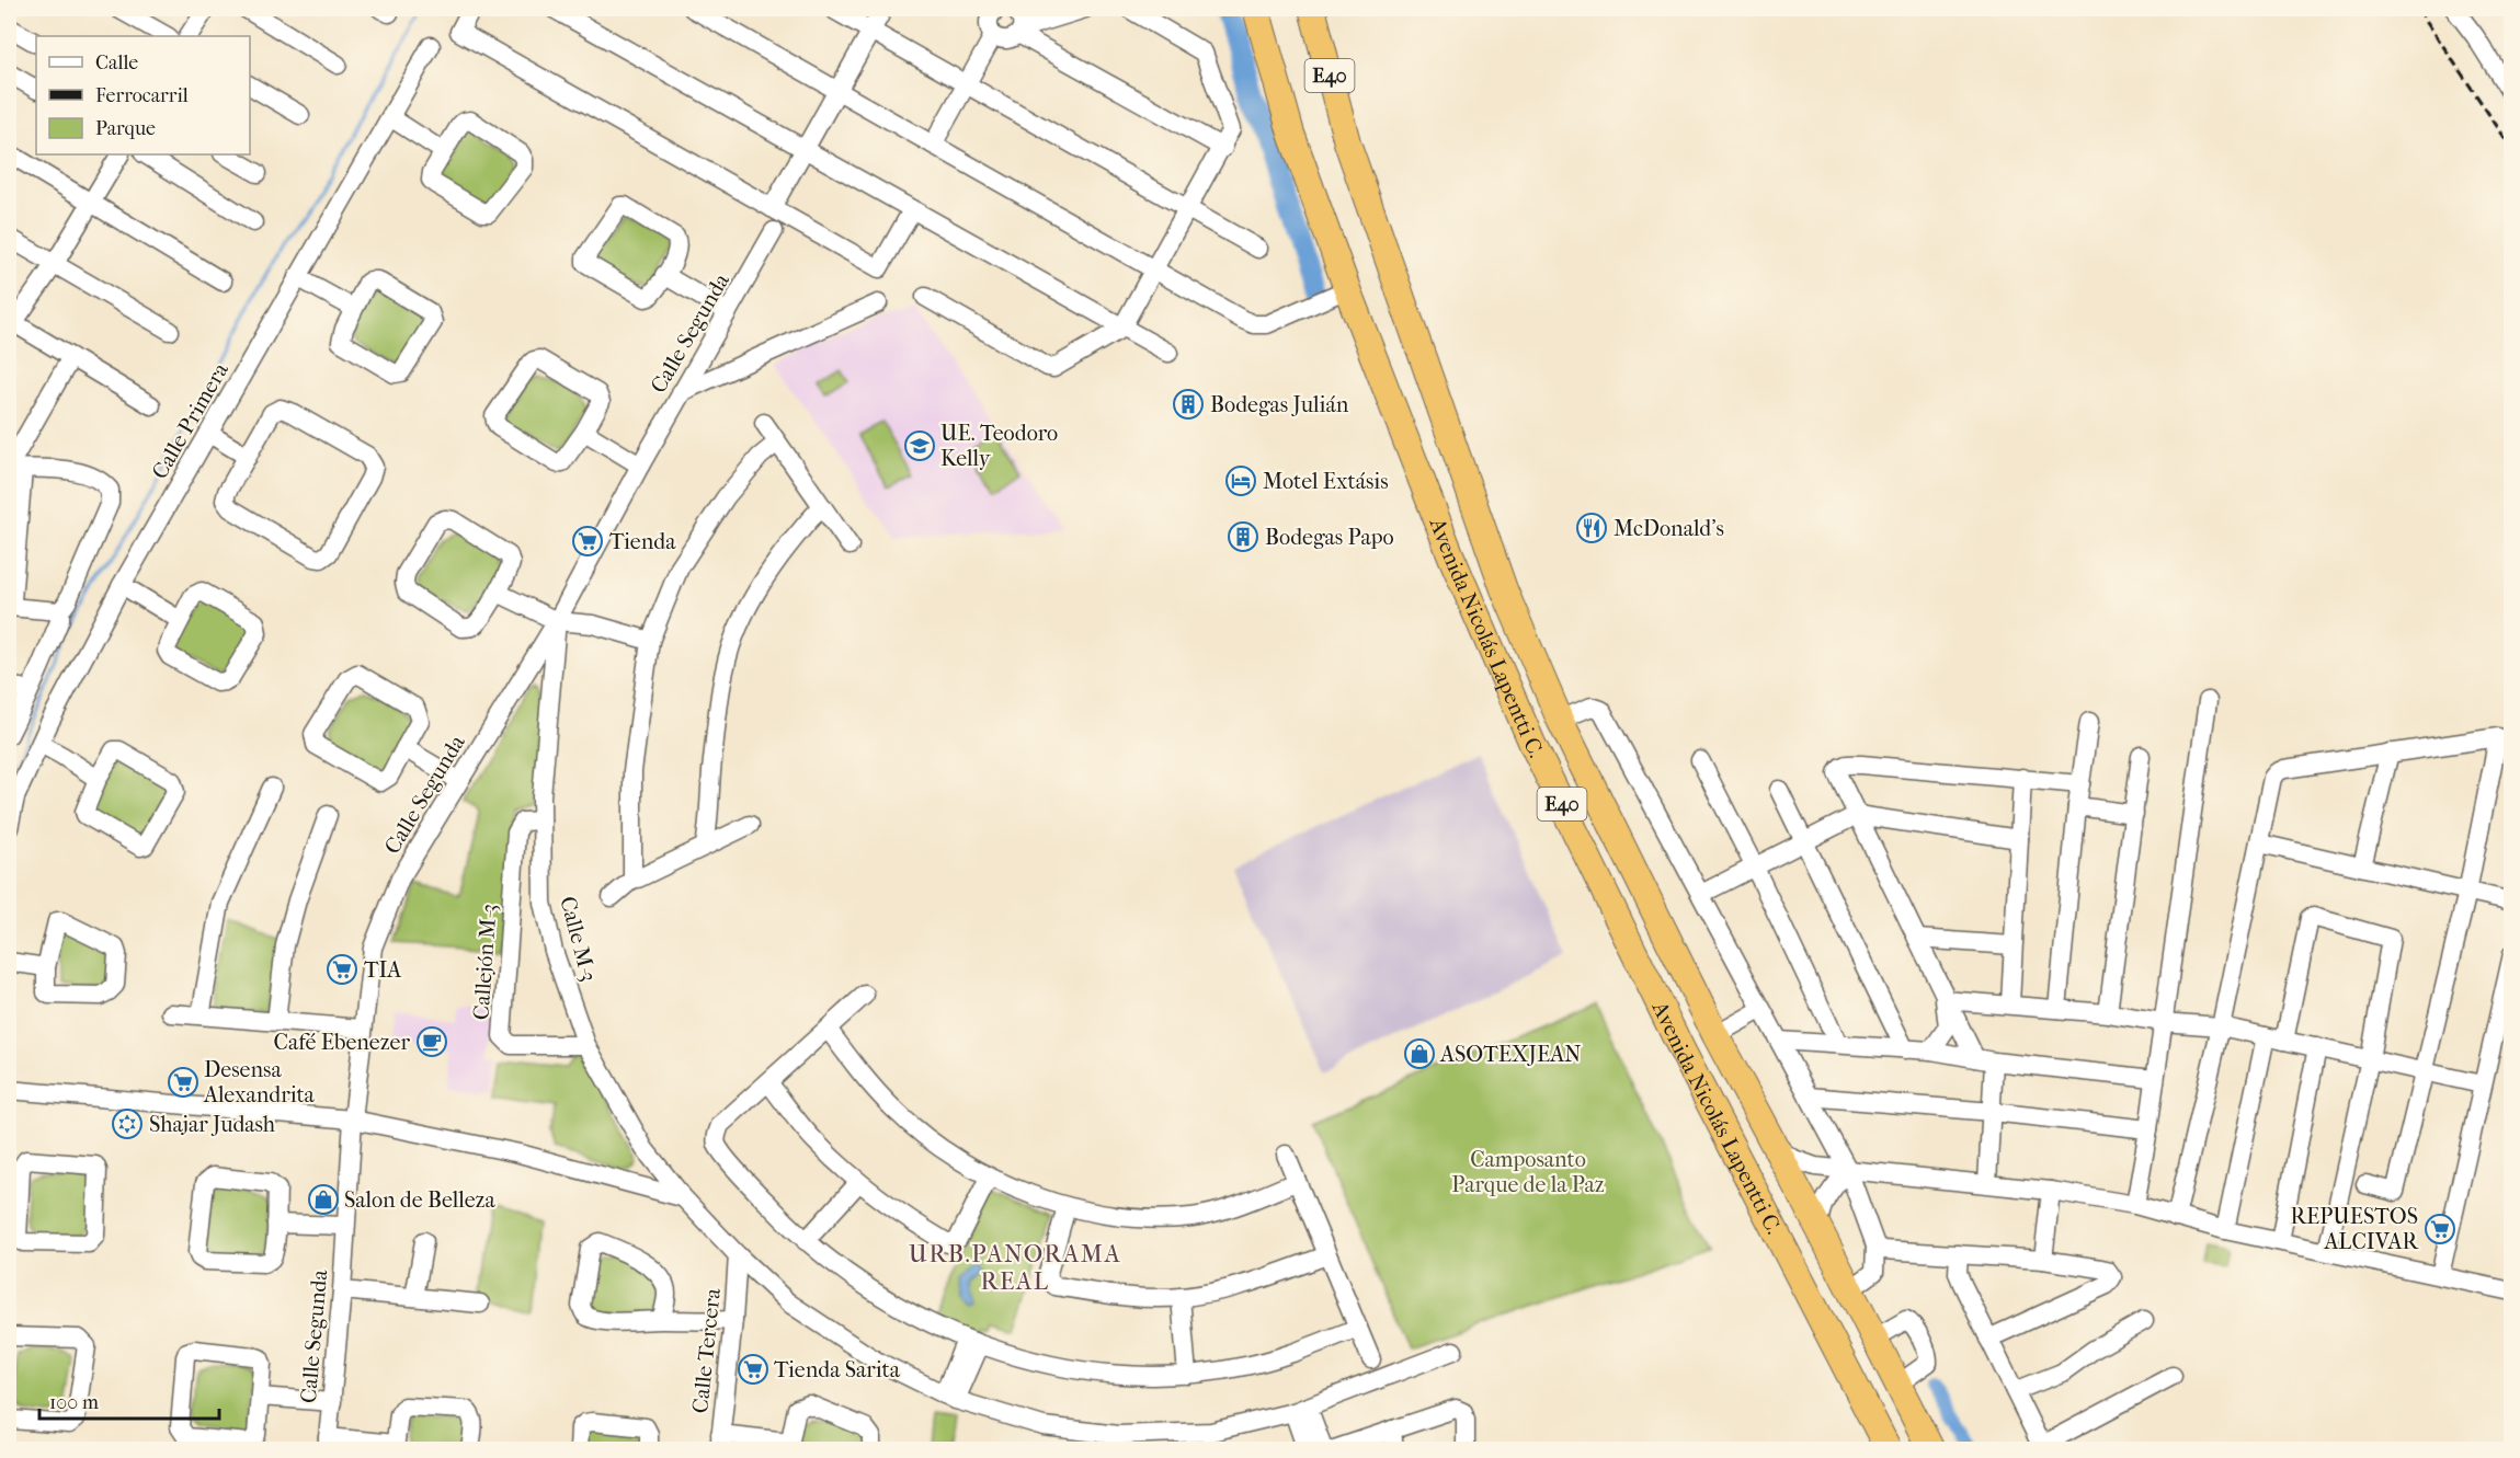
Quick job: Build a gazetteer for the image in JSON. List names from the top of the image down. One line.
{"streets":{"highway":["E40","Avenida Nicolás Lapentti C."],"street":["Calle Segunda","Calle Primera","Calle M-3","Callejón M-3","Calle Tercera"]},"crossings":[["Calle Segunda","Calle M-3"],["Calle M-3","Callejón M-3"],["Calle M-3","Calle Tercera"]],"districts":["URB.PANORAMA REAL"],"parks":["Camposanto Parque de la Paz"],"places":{"building":["Bodegas Julián","Bodegas Papo"],"school or university":["UE. Teodoro Kelly"],"hotel":["Motel Extásis"],"restaurant":["McDonald's"],"supermarket":["Tienda","TIA","Desensa Alexandrita","REPUESTOS ALCIVAR","Tienda Sarita"],"cafe":["Café Ebenezer"],"shop":["ASOTEXJEAN","Salon de Belleza"],"synagogue":["Shajar Judash"]},"legend":["Calle","Ferrocarril","Parque"],"scale_bar":"100 m"}
